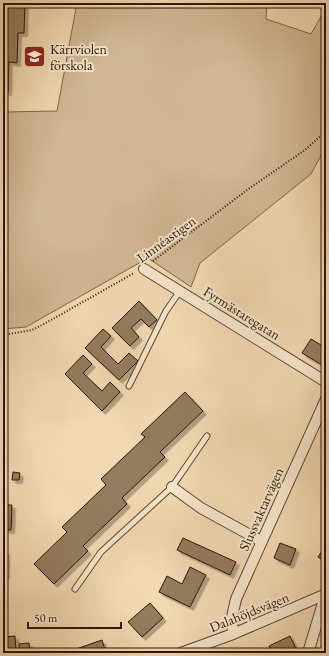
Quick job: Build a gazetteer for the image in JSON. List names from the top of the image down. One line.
{"streets":{"street":["Fyrmästaregatan","Slussvaktarvägen","Dalahöjdsvägen"],"path":["Linnéastigen"]},"crossings":[["Linnéastigen","Fyrmästaregatan"],["Slussvaktarvägen","Dalahöjdsvägen"]],"places":{"school or university":["Kärrviolen förskola"]},"scale_bar":"50 m"}
